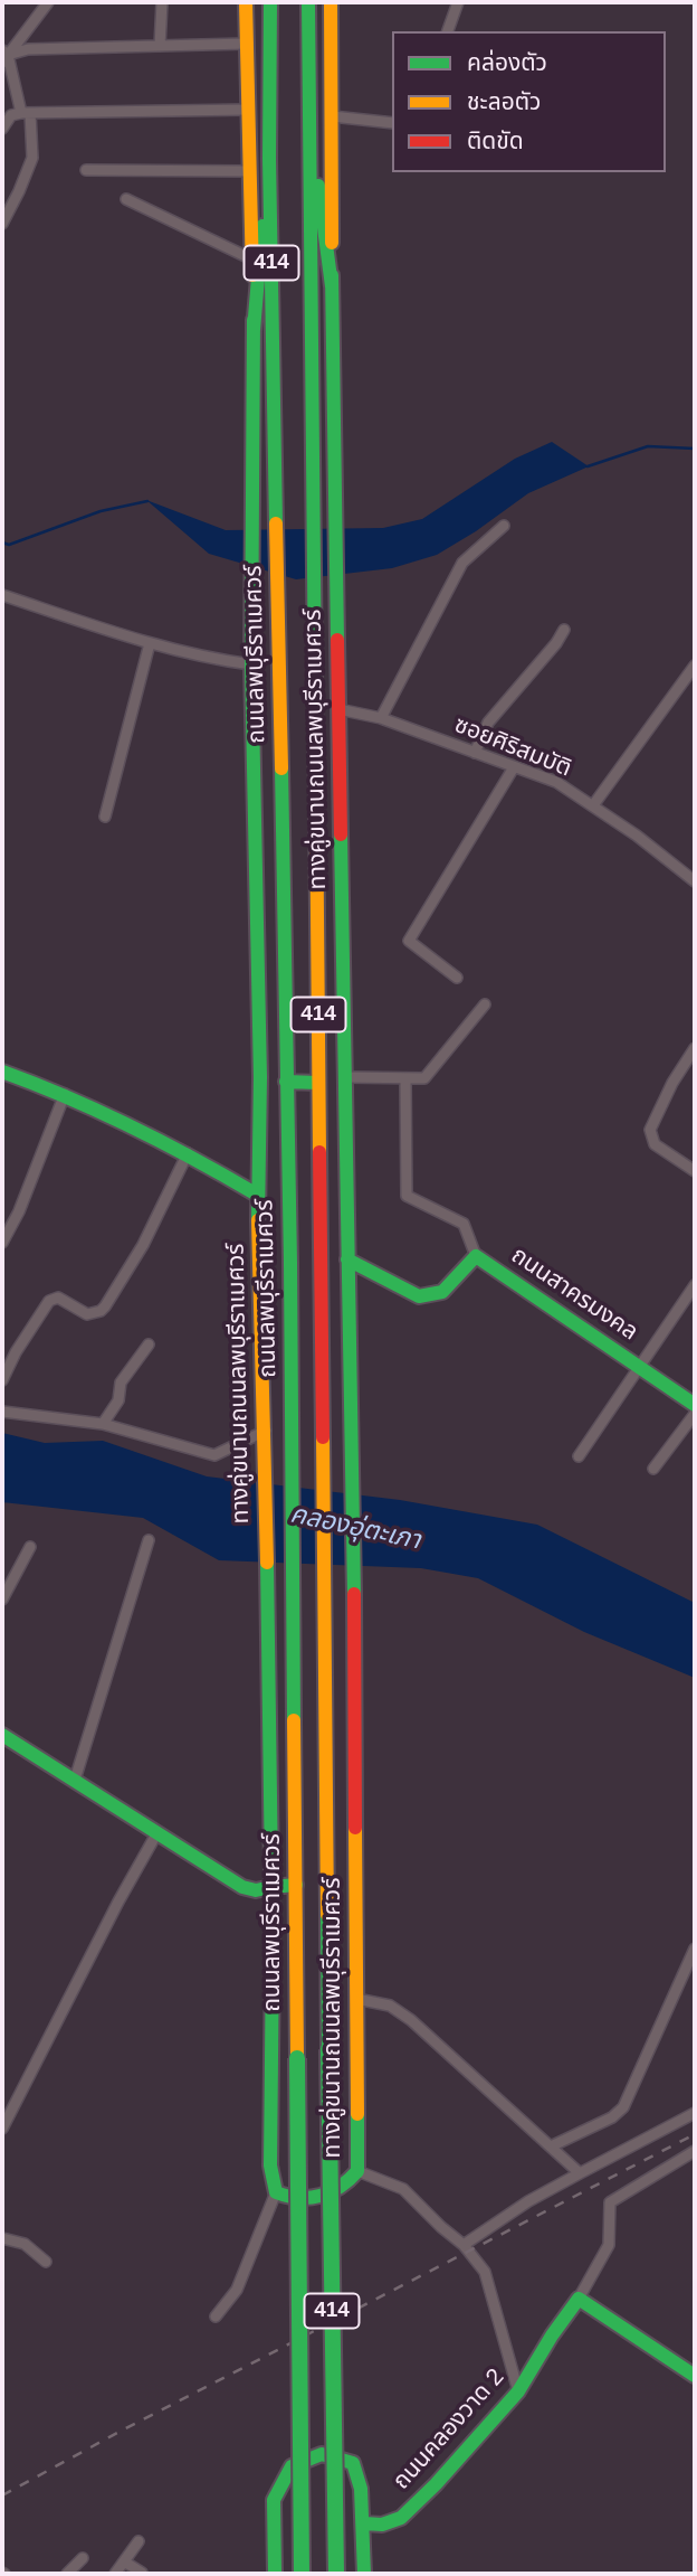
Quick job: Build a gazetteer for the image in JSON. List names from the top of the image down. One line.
{"streets":{"main road":["414","ถนนลพบุรีราเมศวร์","ทางคู่ขนานถนนลพบุรีราเมศวร์","ถนนสาครมงคล","ถนนคลองวาด 2"],"street":["ซอยศิริสมบัติ"]},"crossings":[["ซอยศิริสมบัติ","ทางคู่ขนานถนนลพบุรีราเมศวร์"],["ทางคู่ขนานถนนลพบุรีราเมศวร์","ถนนสาครมงคล"]],"water":["คลองอุ่ตะเภา"],"legend":["คล่องตัว","ชะลอตัว","ติดขัด"]}
